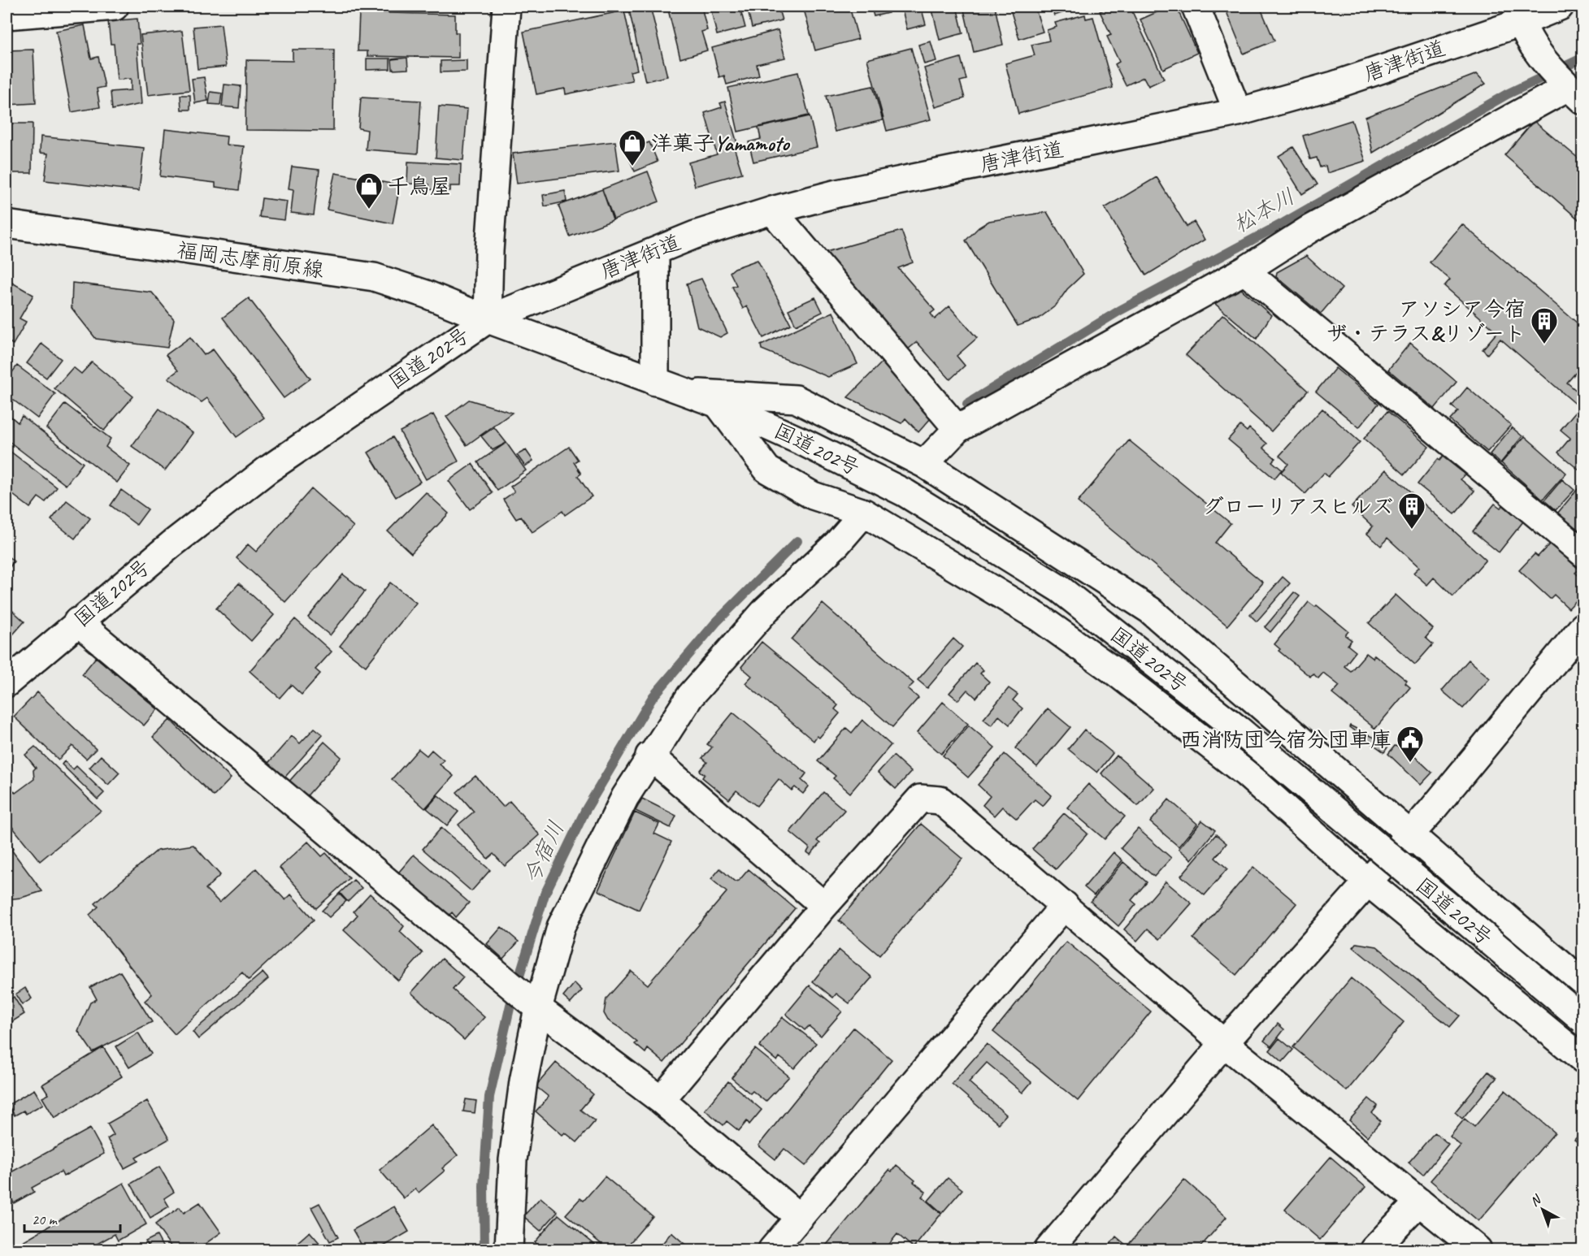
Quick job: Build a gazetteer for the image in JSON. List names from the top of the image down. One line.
{"streets":{"main road":["唐津街道","福岡志摩前原線","国道202号"]},"crossings":[["唐津街道","福岡志摩前原線"],["唐津街道","国道202号"],["福岡志摩前原線","国道202号"]],"water":["松本川","今宿川"],"places":{"shop":["洋菓子Yamamoto","千鳥屋"],"building":["アソシア今宿 ザ・テラス&リゾート","グローリアスヒルズ"],"public building":["西消防団今宿分団車庫"]},"scale_bar":"20 m","north":"top left"}
